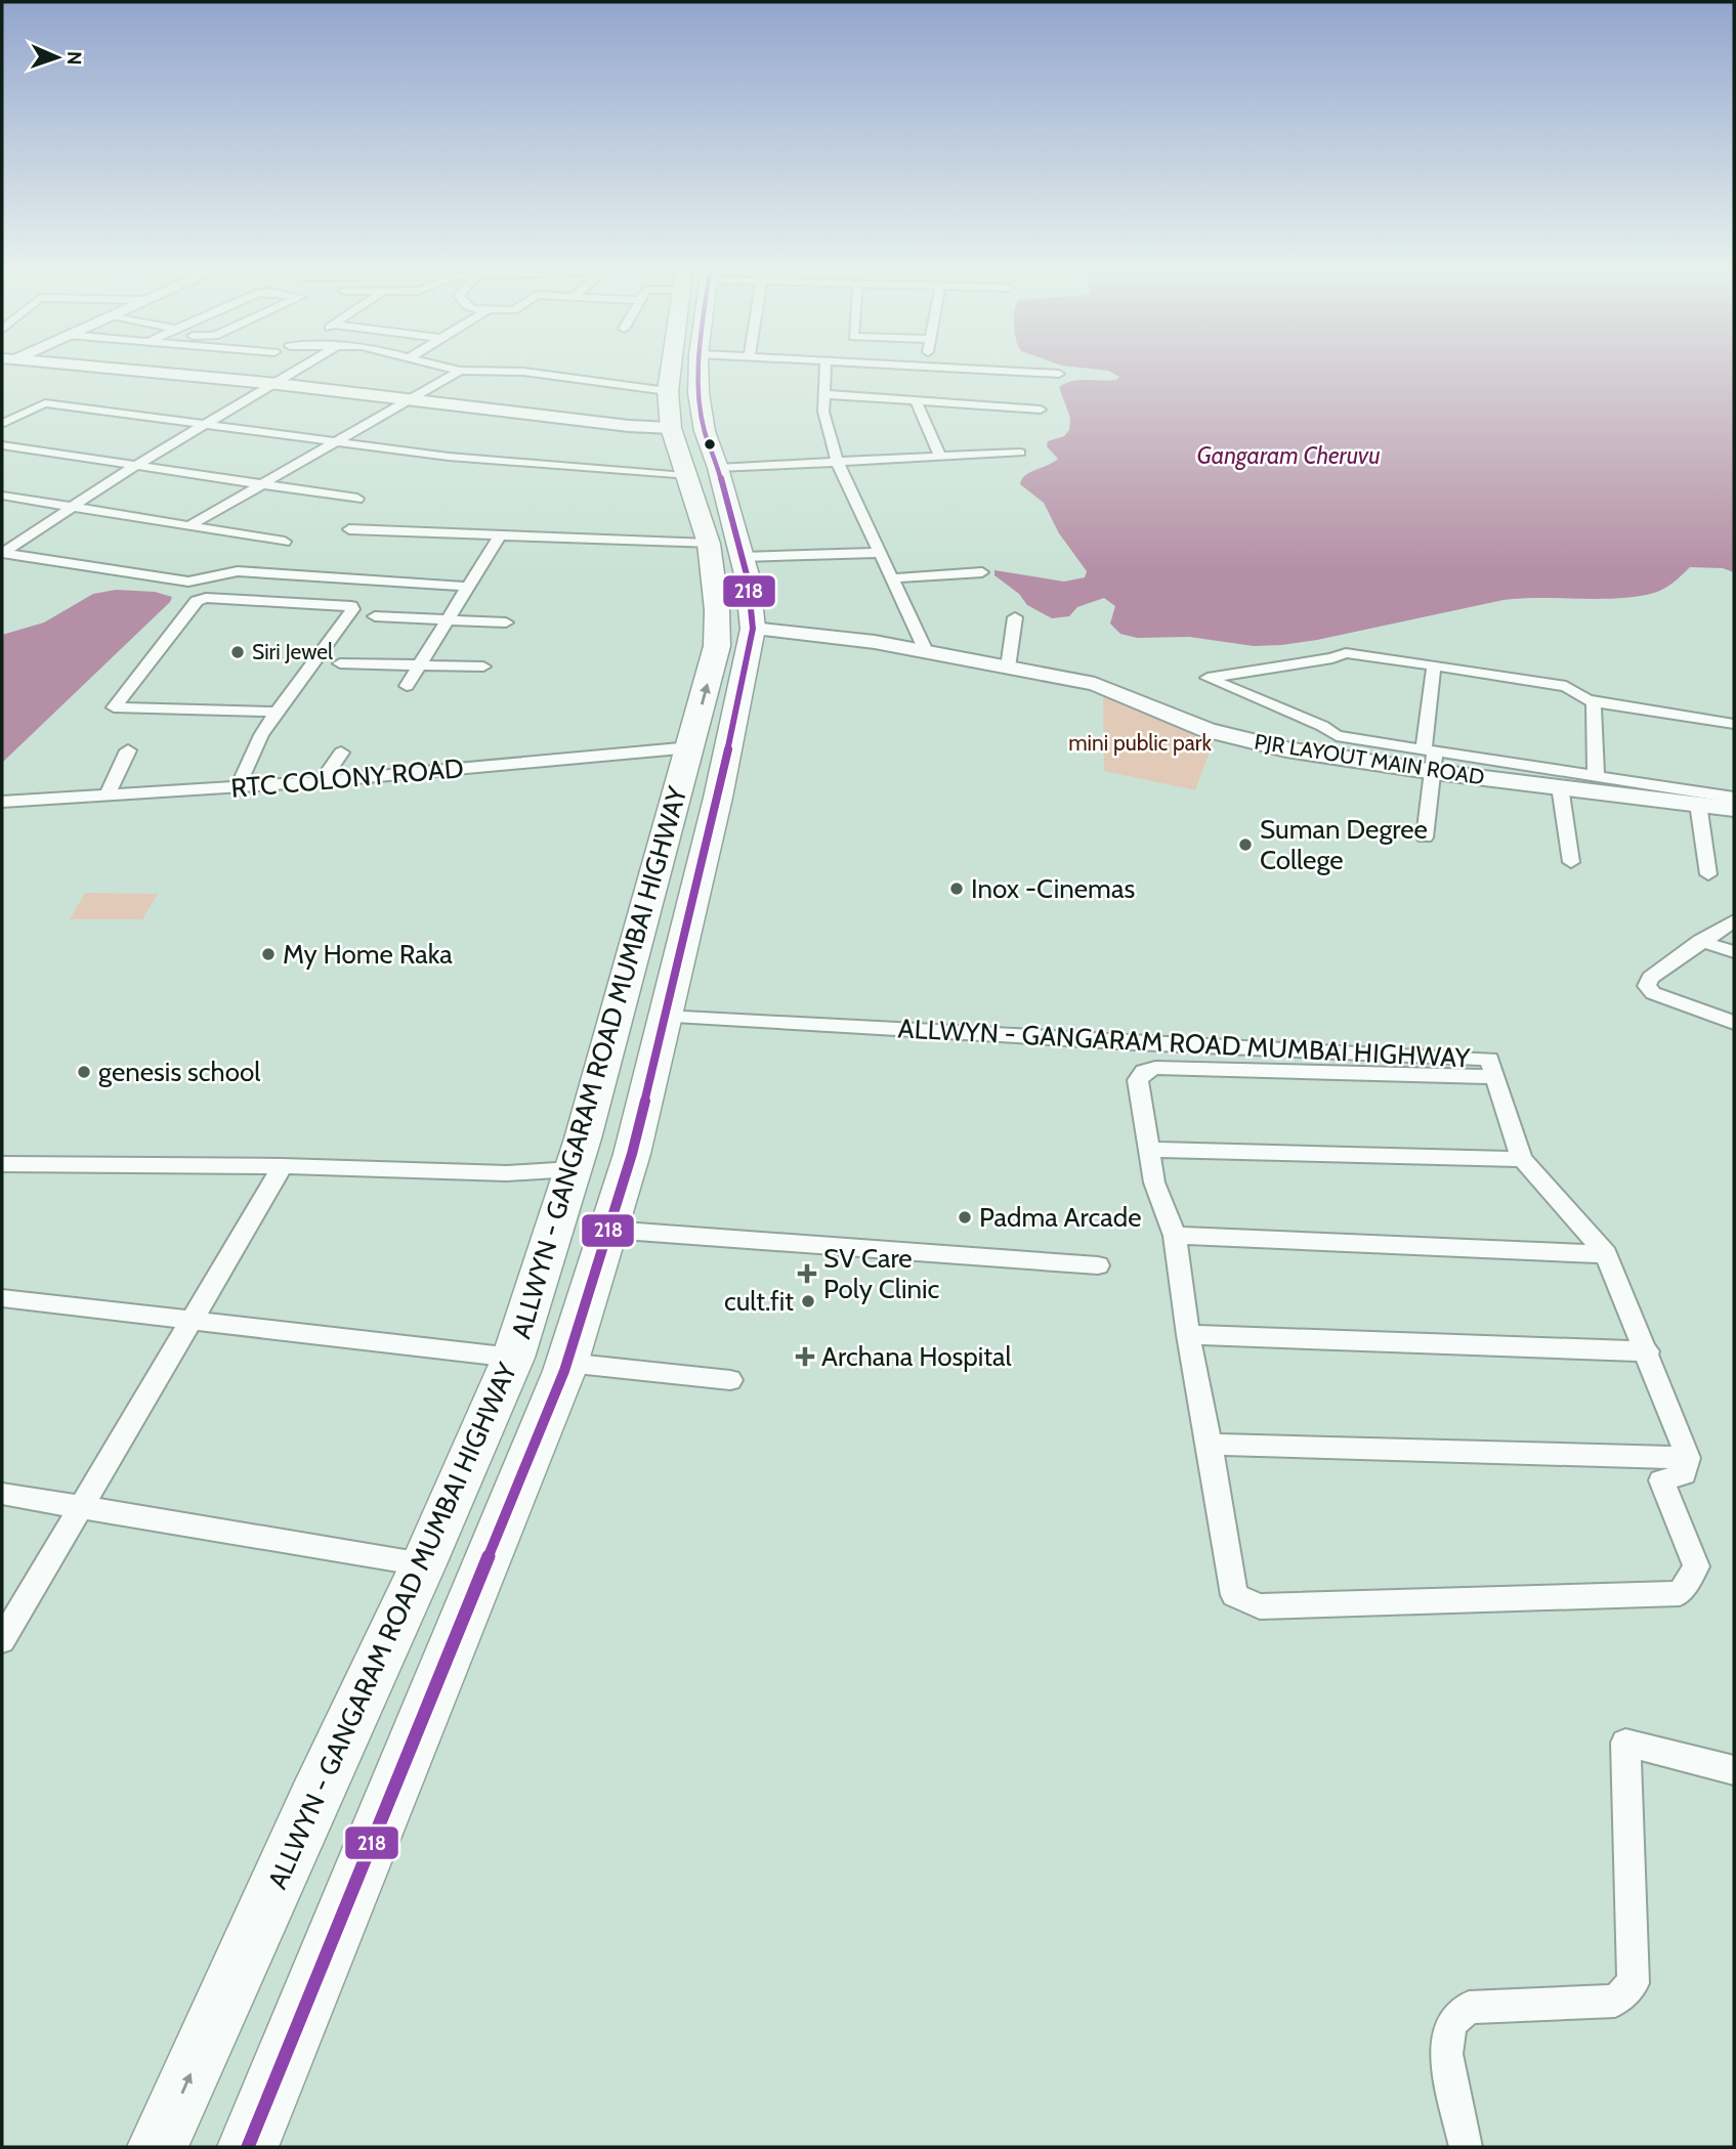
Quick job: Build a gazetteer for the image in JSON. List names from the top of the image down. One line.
{"streets":{"highway":["ALLWYN - GANGARAM ROAD MUMBAI HIGHWAY"],"street":["PJR LAYOUT MAIN ROAD","RTC COLONY ROAD"]},"crossings":[["PJR LAYOUT MAIN ROAD","ALLWYN - GANGARAM ROAD MUMBAI HIGHWAY"],["RTC COLONY ROAD","ALLWYN - GANGARAM ROAD MUMBAI HIGHWAY"]],"water":["Gangaram Cheruvu"],"parks":["mini public park"],"places":{"other":["Siri Jewel","Suman Degree College","Inox -Cinemas","My Home Raka","genesis school","Padma Arcade","cult.fit"],"health":["SV Care Poly Clinic","Archana Hospital"]},"lines":["transit line 218"],"north":"right"}
